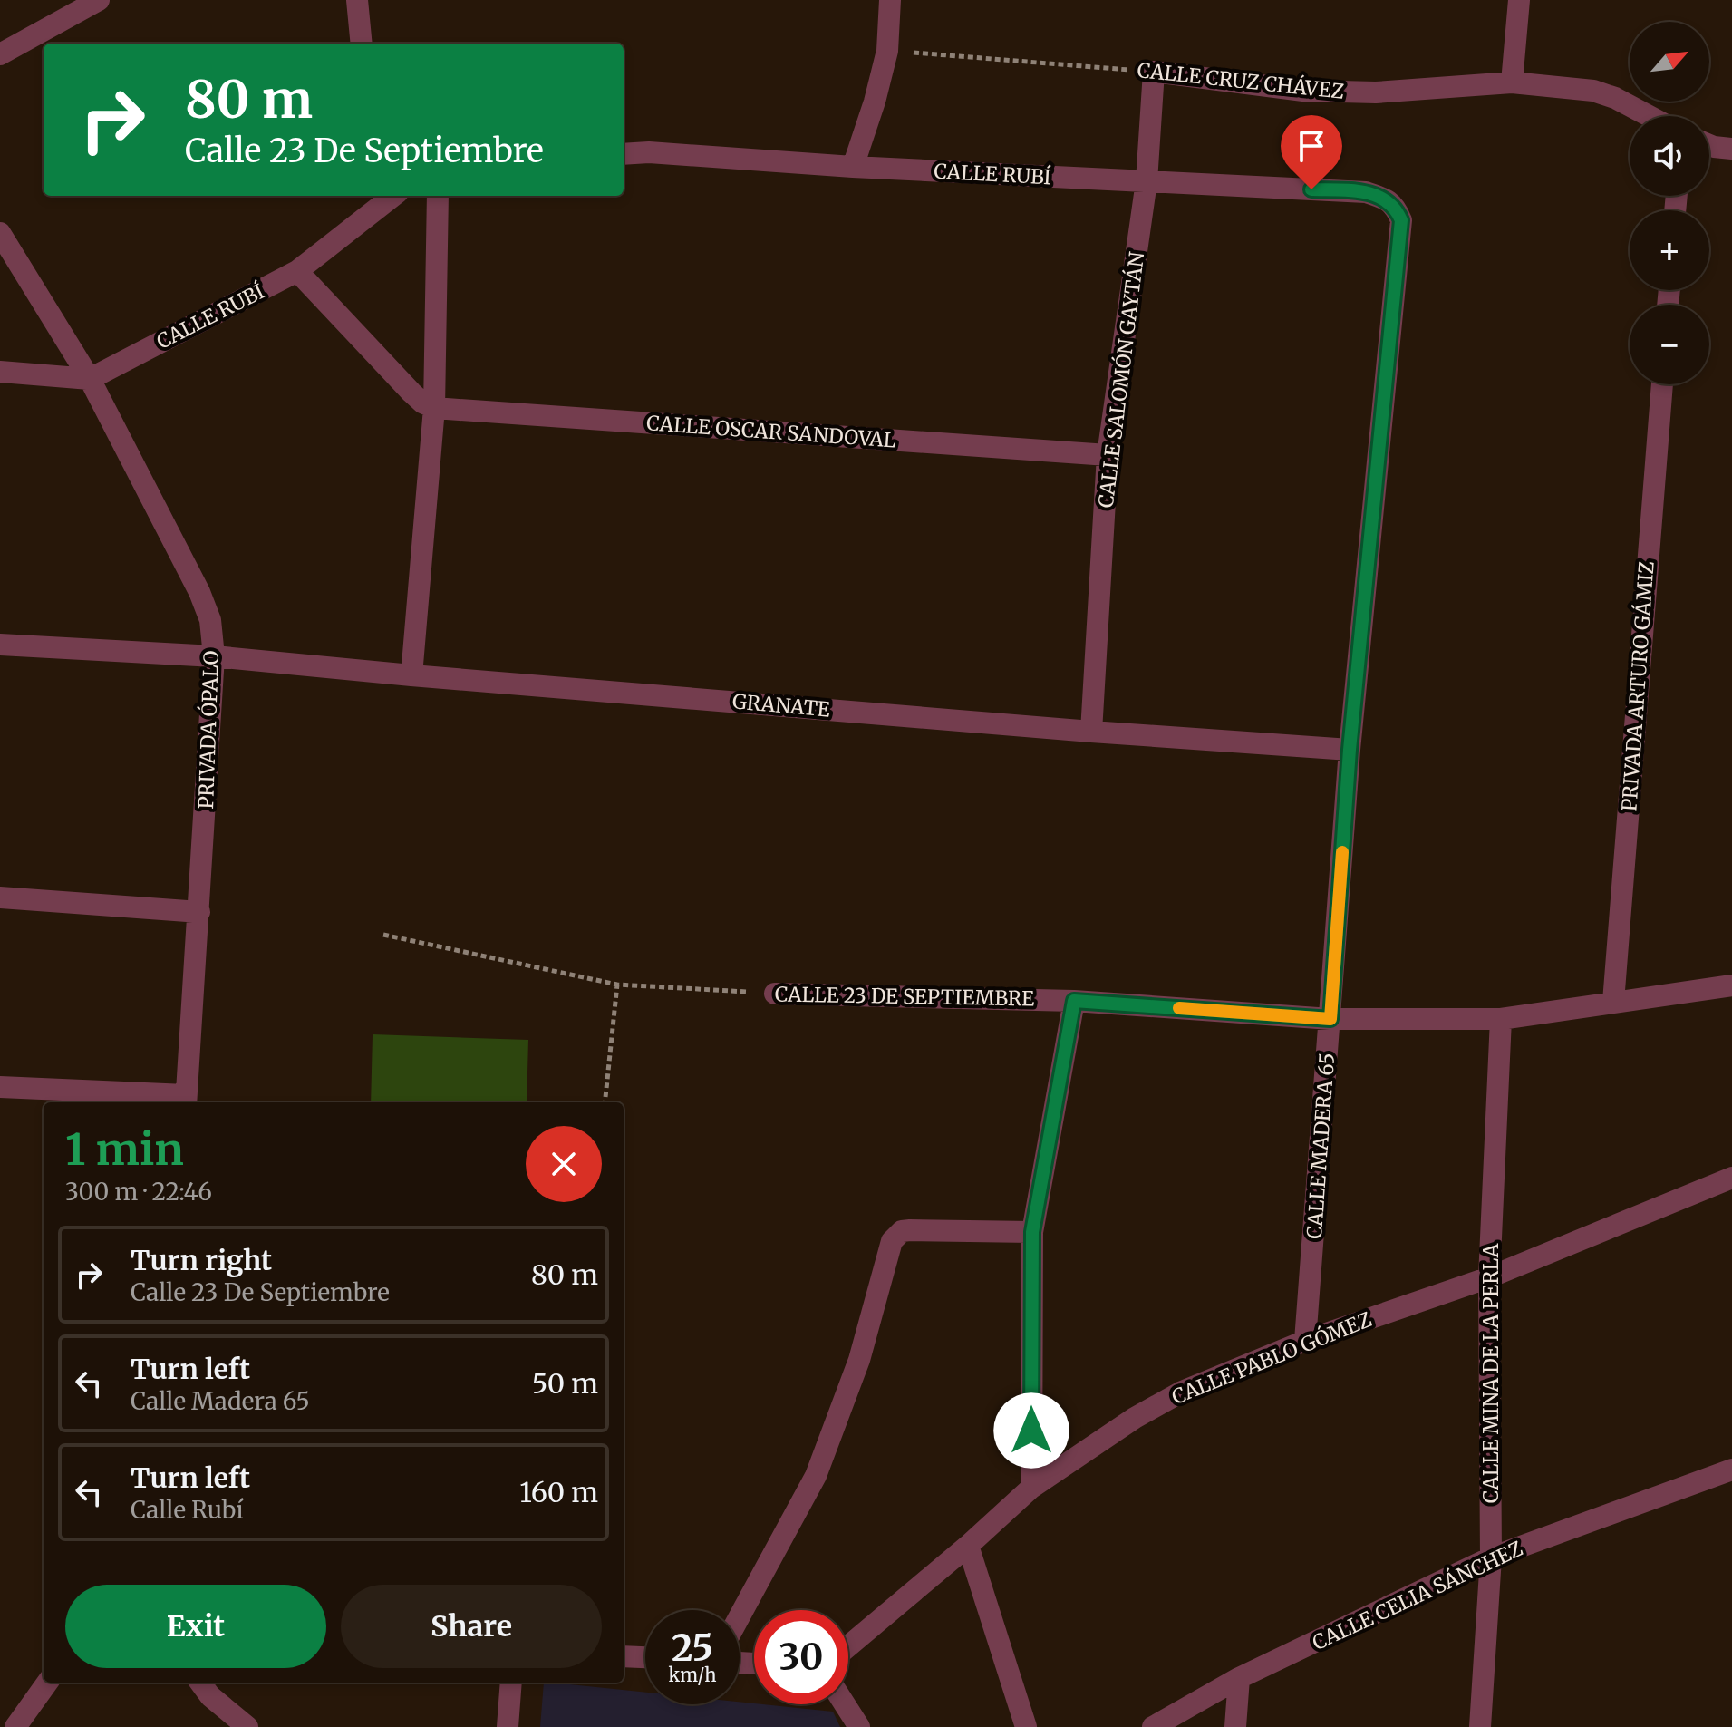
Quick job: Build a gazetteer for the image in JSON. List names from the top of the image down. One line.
{"streets":{"street":["CALLE CRUZ CHÁVEZ","CALLE RUBÍ","CALLE SALOMÓN GAYTÁN","CALLE OSCAR SANDOVAL","PRIVADA ARTURO GÁMIZ","GRANATE","PRIVADA ÓPALO","CALLE 23 DE SEPTIEMBRE","CALLE MADERA 65","CALLE PABLO GÓMEZ","CALLE MINA DE LA PERLA","CALLE CELIA SÁNCHEZ"]},"crossings":[["CALLE CRUZ CHÁVEZ","CALLE SALOMÓN GAYTÁN"],["CALLE RUBÍ","CALLE SALOMÓN GAYTÁN"],["CALLE RUBÍ","PRIVADA ÓPALO"],["CALLE RUBÍ","CALLE MADERA 65"],["CALLE SALOMÓN GAYTÁN","CALLE OSCAR SANDOVAL"],["CALLE SALOMÓN GAYTÁN","GRANATE"],["PRIVADA ARTURO GÁMIZ","CALLE 23 DE SEPTIEMBRE"],["GRANATE","PRIVADA ÓPALO"],["GRANATE","CALLE MADERA 65"],["CALLE 23 DE SEPTIEMBRE","CALLE MADERA 65"],["CALLE 23 DE SEPTIEMBRE","CALLE MINA DE LA PERLA"],["CALLE MADERA 65","CALLE PABLO GÓMEZ"],["CALLE PABLO GÓMEZ","CALLE MINA DE LA PERLA"],["CALLE MINA DE LA PERLA","CALLE CELIA SÁNCHEZ"]],"north":"top right","page":{"map_buttons":["+","−"],"turn":["80 m","Calle 23 De Septiembre"],"heading":["1 min","300 m · 22:46"],"list":[{"name":"Turn right","note":"Calle 23 De Septiembre","value":"80 m"},{"name":"Turn left","note":"Calle Madera 65","value":"50 m"},{"name":"Turn left","note":"Calle Rubí","value":"160 m"}],"buttons":["Exit","Share"],"speed":"25 km/h","limit":"30"}}
